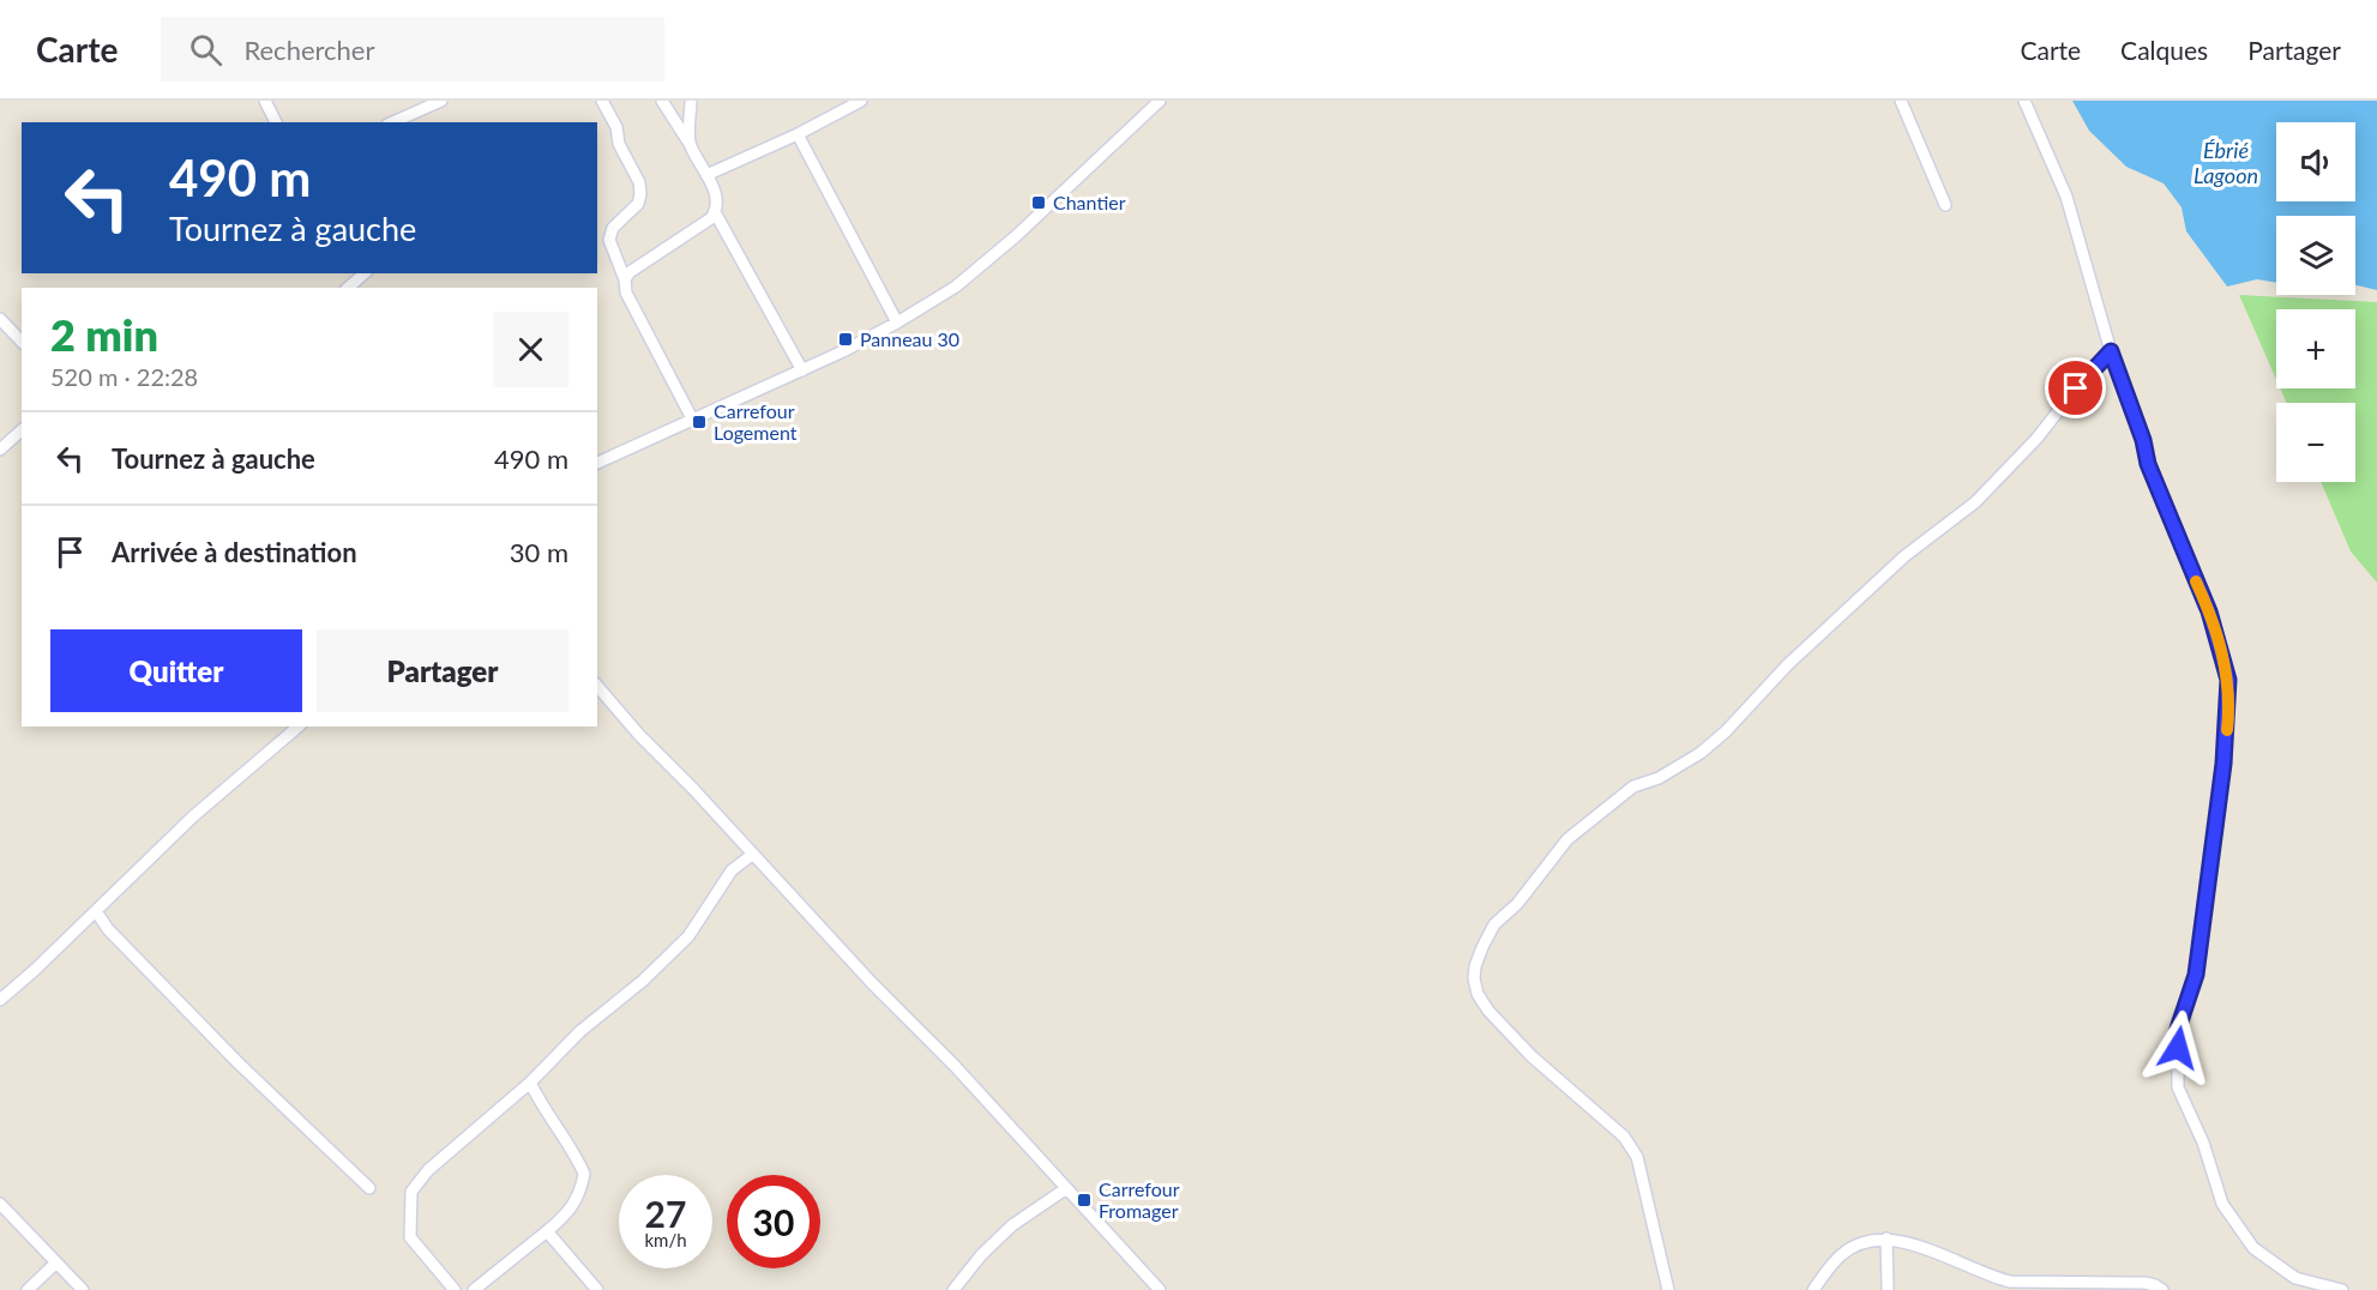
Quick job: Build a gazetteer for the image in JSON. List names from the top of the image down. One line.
{"water":["Ébrié Lagoon"],"places":{"transit":["Chantier","Panneau 30","Carrefour Logement","Carrefour Fromager"]},"page":{"header":"Carte","search":"Rechercher","nav":["Carte","Calques","Partager"],"map_buttons":["+","−"],"turn":["490 m","Tournez à gauche"],"heading":["2 min","520 m · 22:28"],"list":[{"name":"Tournez à gauche","value":"490 m"},{"name":"Arrivée à destination","value":"30 m"}],"buttons":["Quitter","Partager"],"speed":"27 km/h","limit":"30"}}
